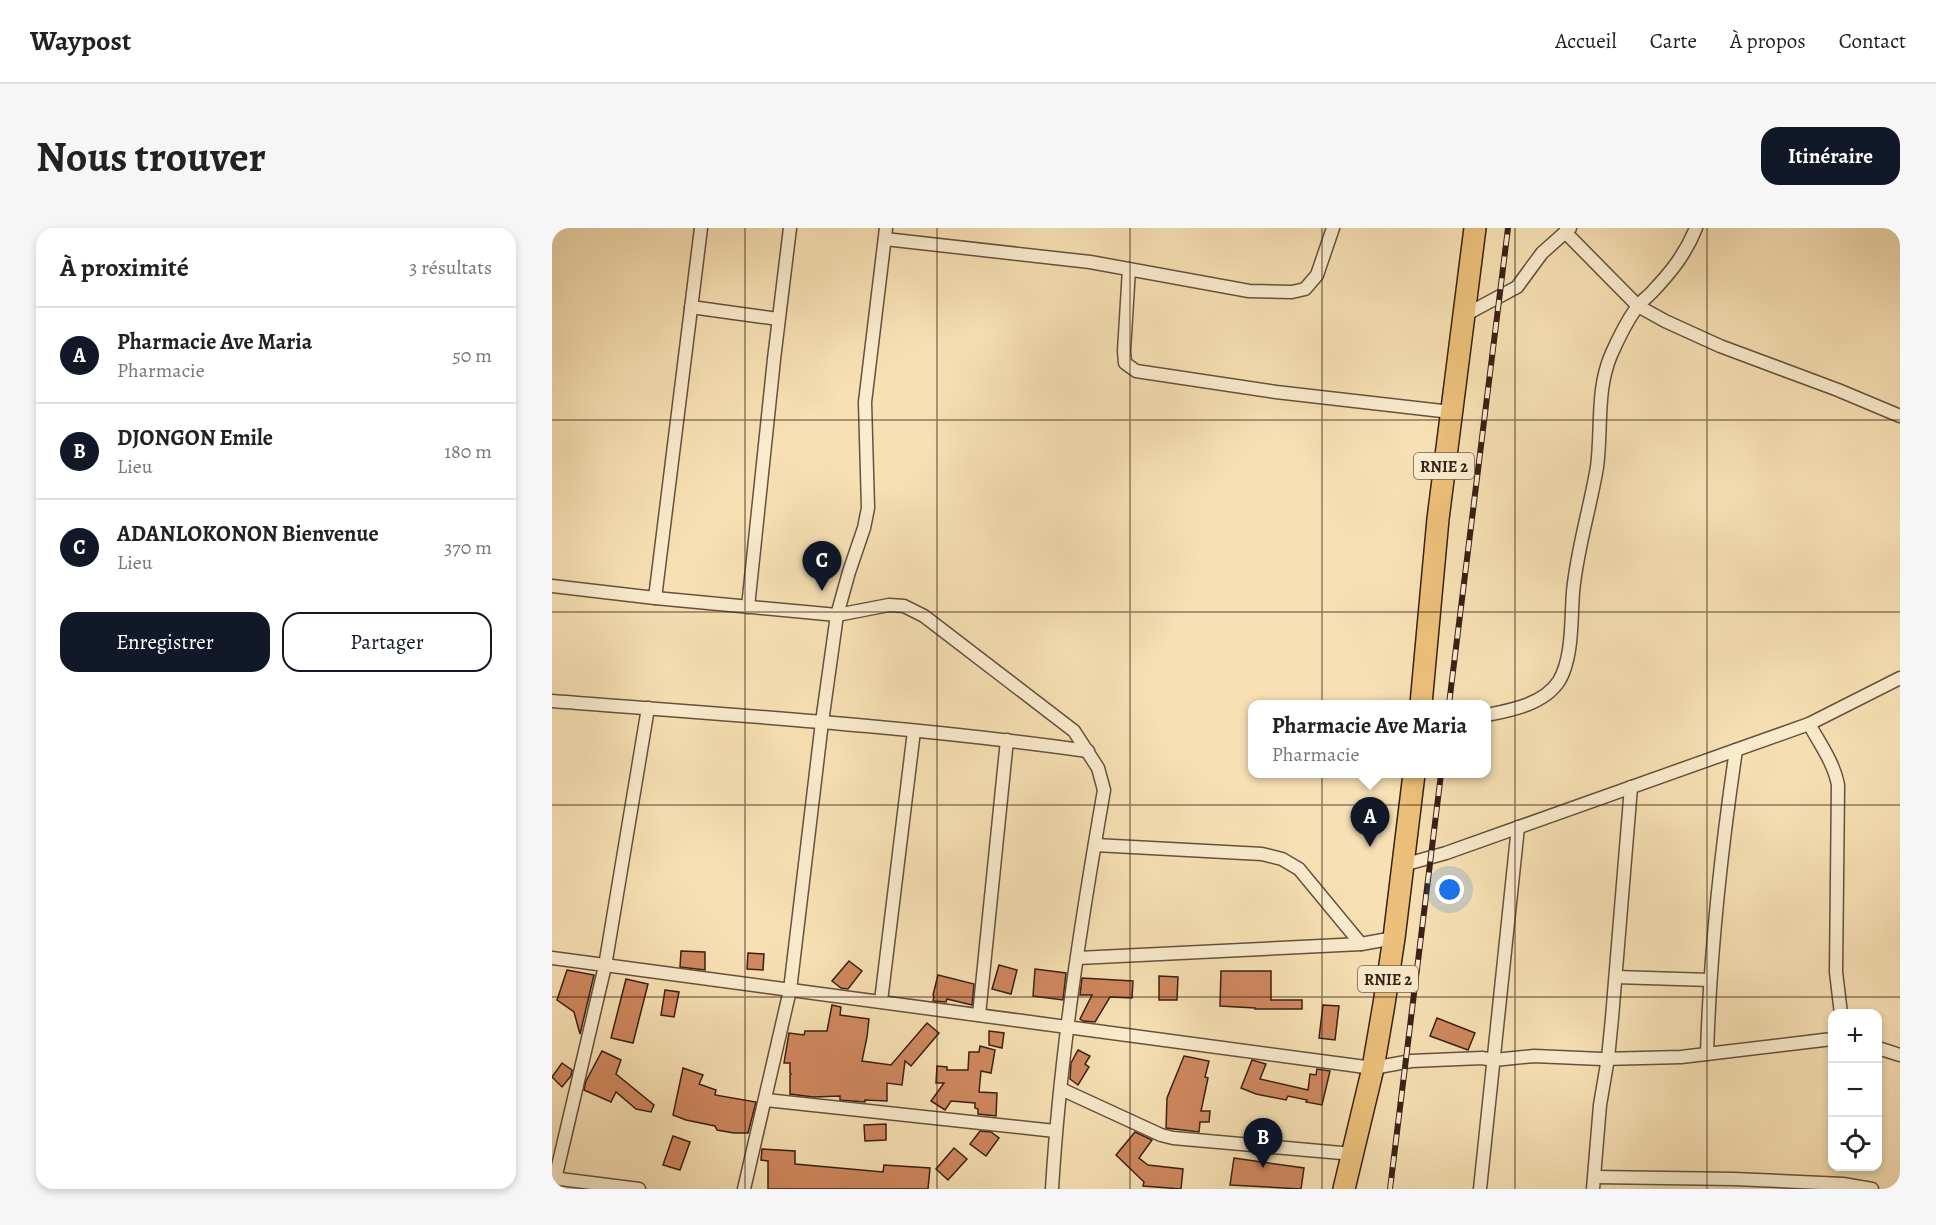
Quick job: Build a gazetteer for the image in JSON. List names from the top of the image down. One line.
{"streets":{"highway":["RNIE 2"]},"page":{"header":"Waypost","nav":["Accueil","Carte","À propos","Contact"],"buttons":["Itinéraire",["Enregistrer","Partager"]],"title":"Nous trouver","heading":["À proximité","3 résultats"],"list":[{"mark":"A","name":"Pharmacie Ave Maria","note":"Pharmacie","value":"50 m"},{"mark":"B","name":"DJONGON Emile","note":"Lieu","value":"180 m"},{"mark":"C","name":"ADANLOKONON Bienvenue","note":"Lieu","value":"370 m"}],"pins":["C","A","B"],"popup":["Pharmacie Ave Maria","Pharmacie"],"map_buttons":["+","−"]}}
